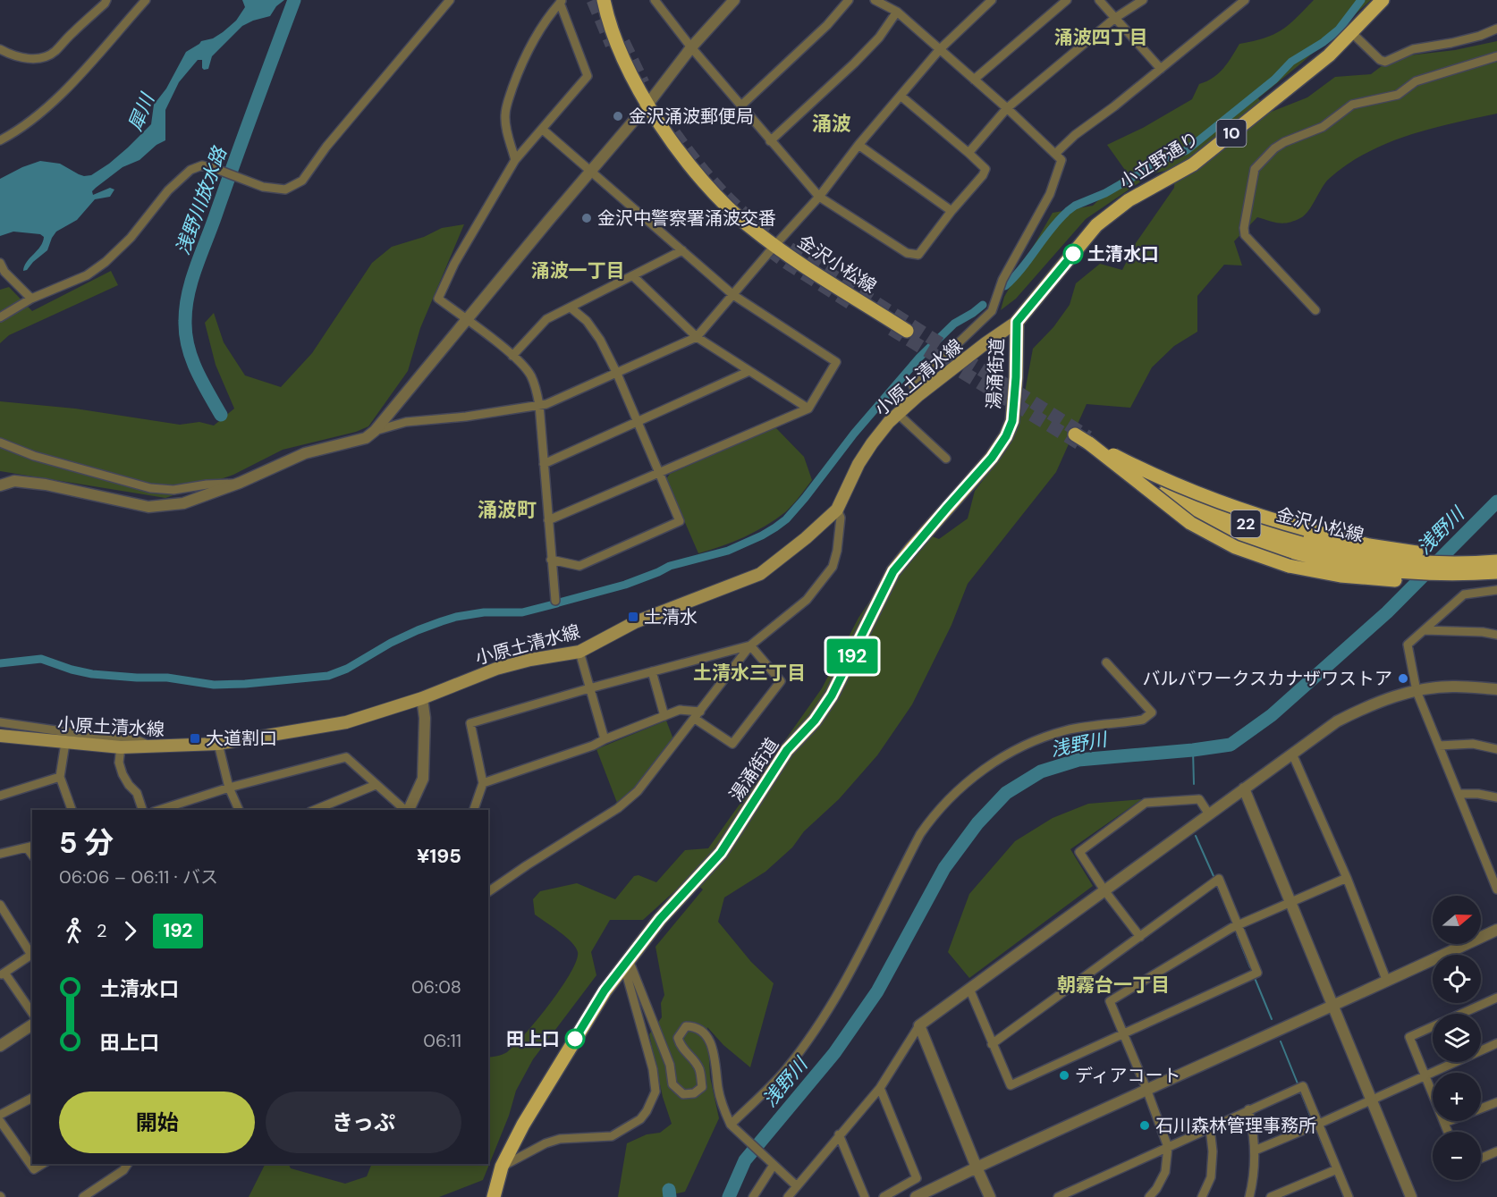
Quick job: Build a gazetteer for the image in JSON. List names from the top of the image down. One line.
{"streets":{"main road":["10","小立野通り","金沢小松線","湯涌街道","小原土清水線","22"]},"crossings":[["小立野通り","湯涌街道"],["小立野通り","小原土清水線"],["金沢小松線","22"],["湯涌街道","小原土清水線"]],"districts":["涌波四丁目","涌波","涌波一丁目","涌波町","土清水三丁目","朝霧台一丁目"],"water":["犀川","浅野川放水路","浅野川"],"places":{"other":["金沢涌波郵便局","金沢中警察署涌波交番","土清水口","バルバワークスカナザワストア","田上口","ディアコート","石川森林管理事務所"],"transit":["土清水","大道割口"]},"lines":["bus line 192"],"north":"right","page":{"on_map":"192","heading":["5 分","06:06 – 06:11 · バス","¥195"],"map_buttons":["+","−"],"legs":["2","192"],"list":[{"name":"土清水口","value":"06:08"},{"name":"田上口","value":"06:11"}],"buttons":["開始","きっぷ"]}}
